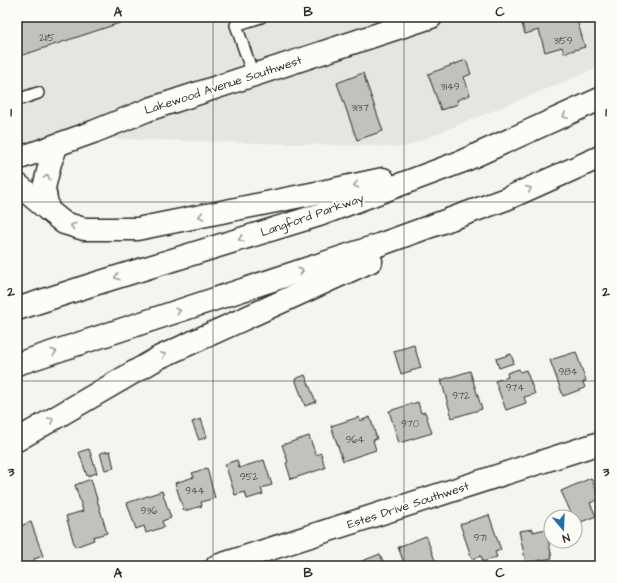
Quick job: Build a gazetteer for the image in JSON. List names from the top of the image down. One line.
{"streets":{"main road":["Lakewood Avenue Southwest","Langford Parkway","Estes Drive Southwest"]},"house_numbers":["2115","3159","3149","3137","984","974","972","970","964","952","944","936","971"],"north":"bottom","grid":{"columns":["A","B","C"],"rows":["1","2","3"]}}
